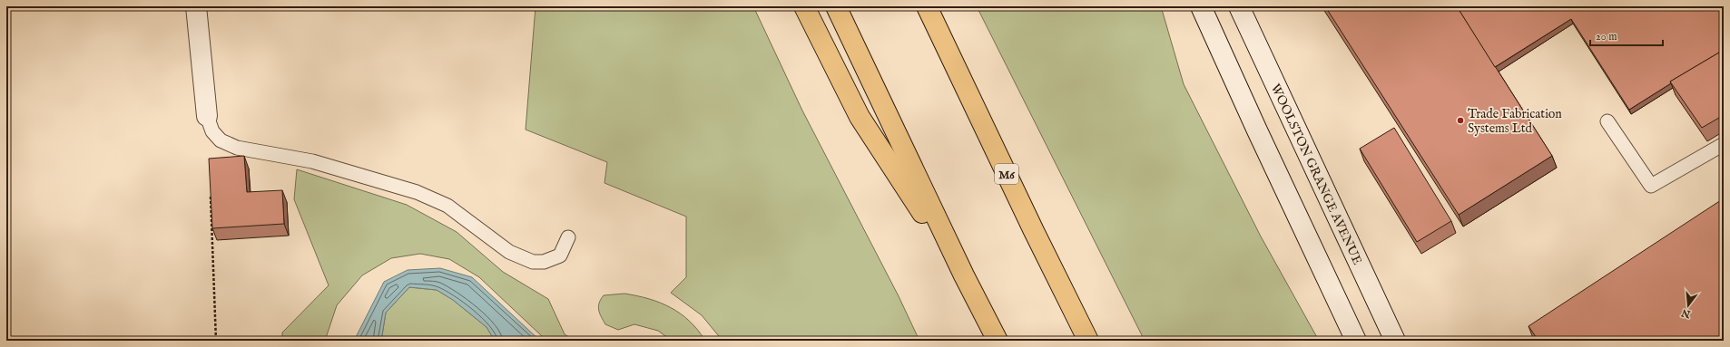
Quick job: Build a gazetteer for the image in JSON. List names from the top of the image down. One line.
{"streets":{"highway":["M6"],"main road":["WOOLSTON GRANGE AVENUE"]},"places":["Trade Fabrication Systems Ltd"],"scale_bar":"20 m","north":"bottom"}
